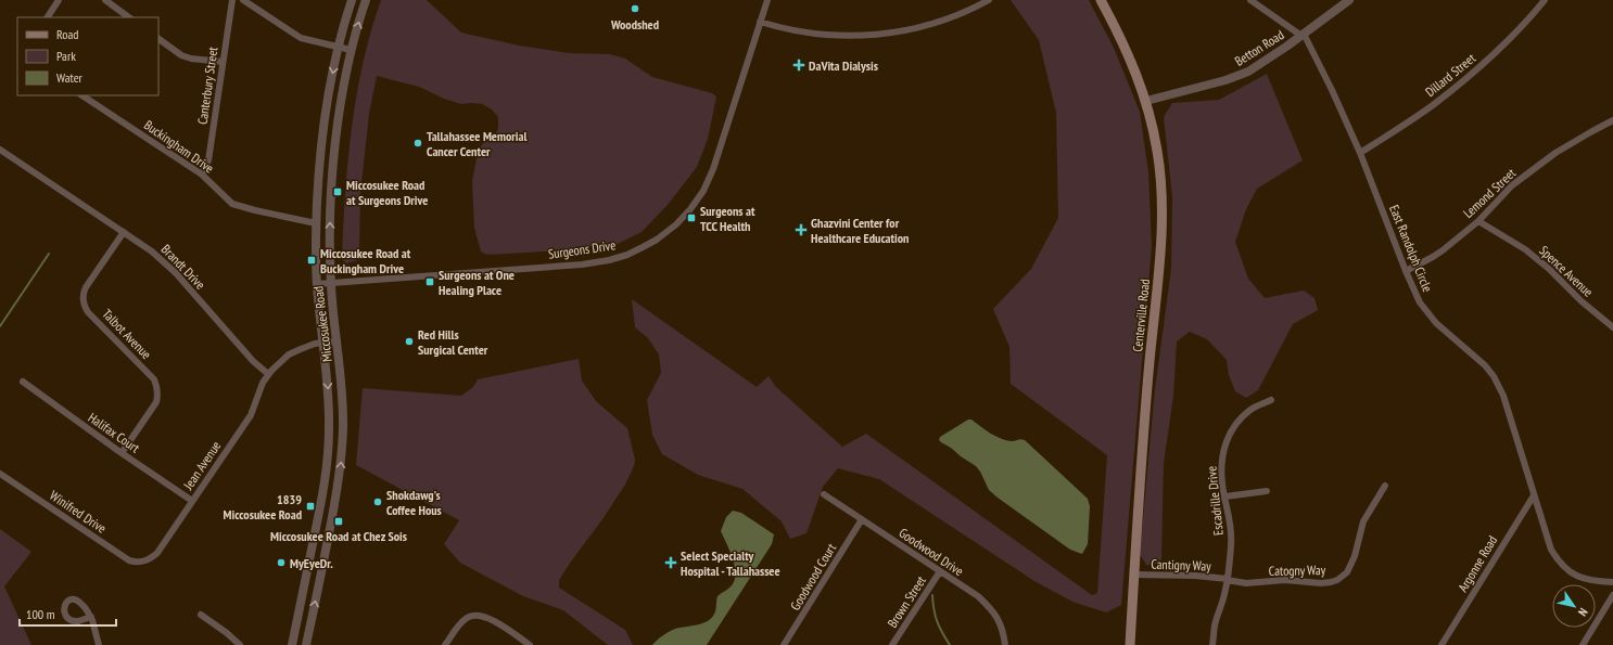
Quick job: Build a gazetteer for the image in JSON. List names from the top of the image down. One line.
{"streets":{"main road":["Centerville Road"],"street":["Betton Road","Dillard Street","Canterbury Street","Buckingham Drive","Lemond Street","East Randolph Circle","Surgeons Drive","Brandt Drive","Spence Avenue","Miccosukee Road","Talbot Avenue","Halifax Court","Jean Avenue","Escadrille Drive","Winifred Drive","Goodwood Drive","Argonne Road","Cantigny Way","Catogny Way","Goodwood Court","Brown Street"]},"crossings":[["Betton Road","East Randolph Circle"],["Betton Road","Centerville Road"],["Dillard Street","East Randolph Circle"],["Canterbury Street","Buckingham Drive"],["Buckingham Drive","Miccosukee Road"],["Lemond Street","East Randolph Circle"],["Lemond Street","Spence Avenue"],["East Randolph Circle","Argonne Road"],["Surgeons Drive","Miccosukee Road"],["Brandt Drive","Talbot Avenue"],["Brandt Drive","Jean Avenue"],["Centerville Road","Cantigny Way"],["Talbot Avenue","Halifax Court"],["Halifax Court","Jean Avenue"],["Jean Avenue","Winifred Drive"],["Escadrille Drive","Cantigny Way"],["Escadrille Drive","Catogny Way"],["Goodwood Drive","Goodwood Court"],["Goodwood Drive","Brown Street"],["Cantigny Way","Catogny Way"]],"places":{"other":["Woodshed","Tallahassee Memorial Cancer Center","Red Hills Surgical Center","Shokdawg's Coffee Hous","MyEyeDr."],"health":["DaVita Dialysis","Ghazvini Center for Healthcare Education","Select Specialty Hospital - Tallahassee"],"transit":["Miccosukee Road at Surgeons Drive","Surgeons at TCC Health","Miccosukee Road at Buckingham Drive","Surgeons at One Healing Place","1839 Miccosukee Road","Miccosukee Road at Chez Sois"]},"legend":["Road","Park","Water"],"scale_bar":"100 m","north":"bottom right"}
